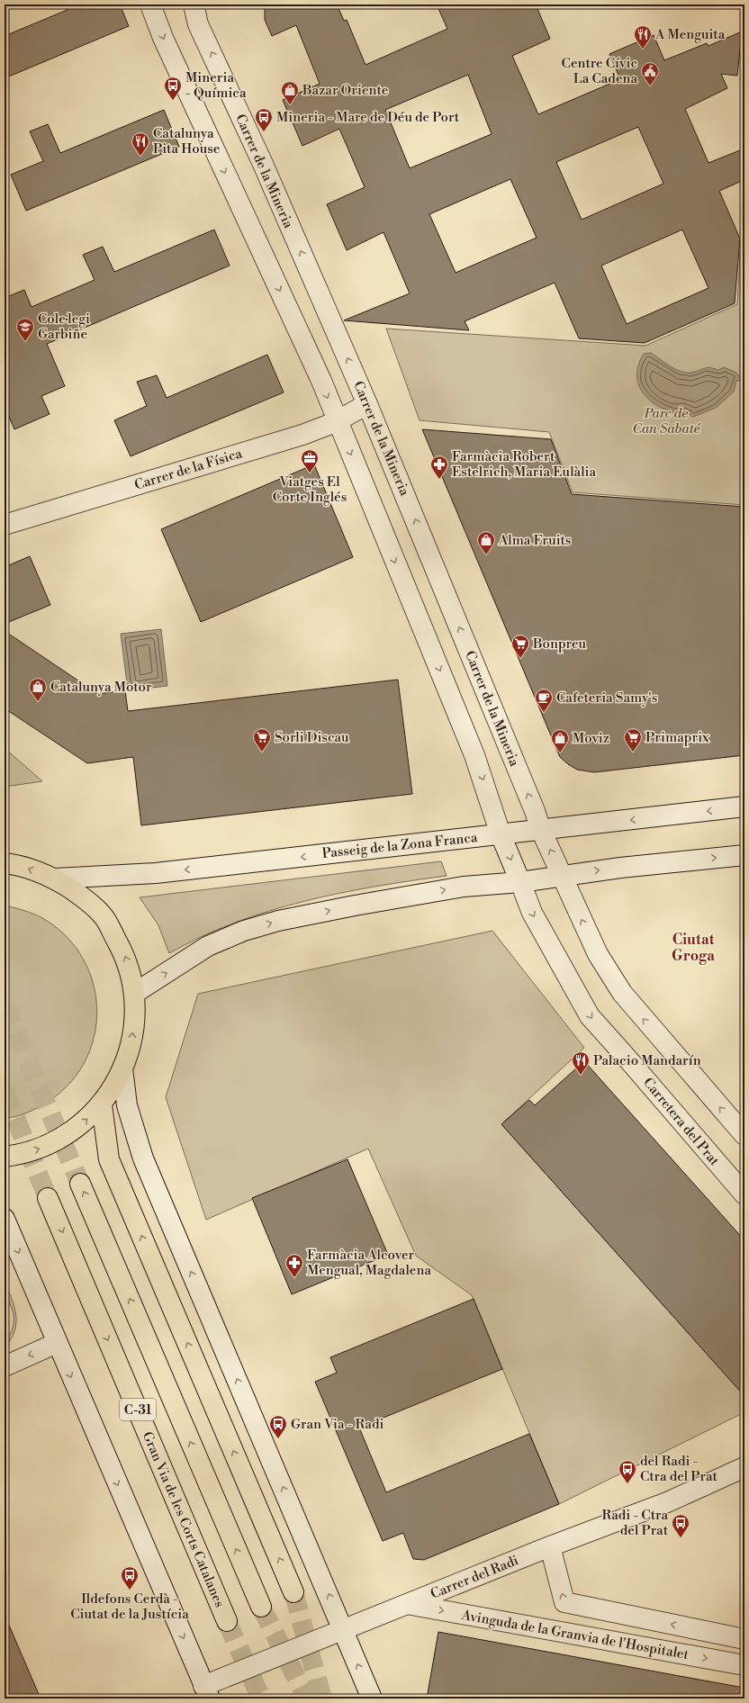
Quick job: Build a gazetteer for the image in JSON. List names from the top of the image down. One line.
{"streets":{"main road":["C-31","Gran Via de les Corts Catalanes"],"street":["Carrer de la Mineria","Carrer de la Física","Passeig de la Zona Franca","Carretera del Prat","Carrer del Radi","Avinguda de la Granvia de l'Hospitalet"]},"crossings":[["Carrer de la Mineria","Carrer de la Física"],["Carrer de la Mineria","Passeig de la Zona Franca"],["Passeig de la Zona Franca","Carretera del Prat"],["Carrer del Radi","Avinguda de la Granvia de l'Hospitalet"]],"districts":["Ciutat Groga"],"parks":["Parc de Can Sabaté"],"places":{"restaurant":["A Menguita","Catalunya Pita House","Palacio Mandarín"],"public building":["Centre Cívic La Cadena"],"bus stop":["Mineria - Química","Mineria - Mare de Déu de Port","Gran Via - Radi","del Radi - Ctra del Prat","Radi - Ctra del Prat","Ildefons Cerdà - Ciutat de la Justícia"],"shop":["Bazar Oriente","Alma Fruits","Catalunya Motor","Moviz"],"school or university":["Cole·legi Garbiñe"],"office":["Viatges El Corte Inglés"],"pharmacy":["Farmàcia Robert Estelrich, Maria Eulàlia","Farmàcia Alcover Mengual, Magdalena"],"supermarket":["Bonpreu","Sorli Discau","Primaprix"],"cafe":["Cafeteria Samy's"]}}
